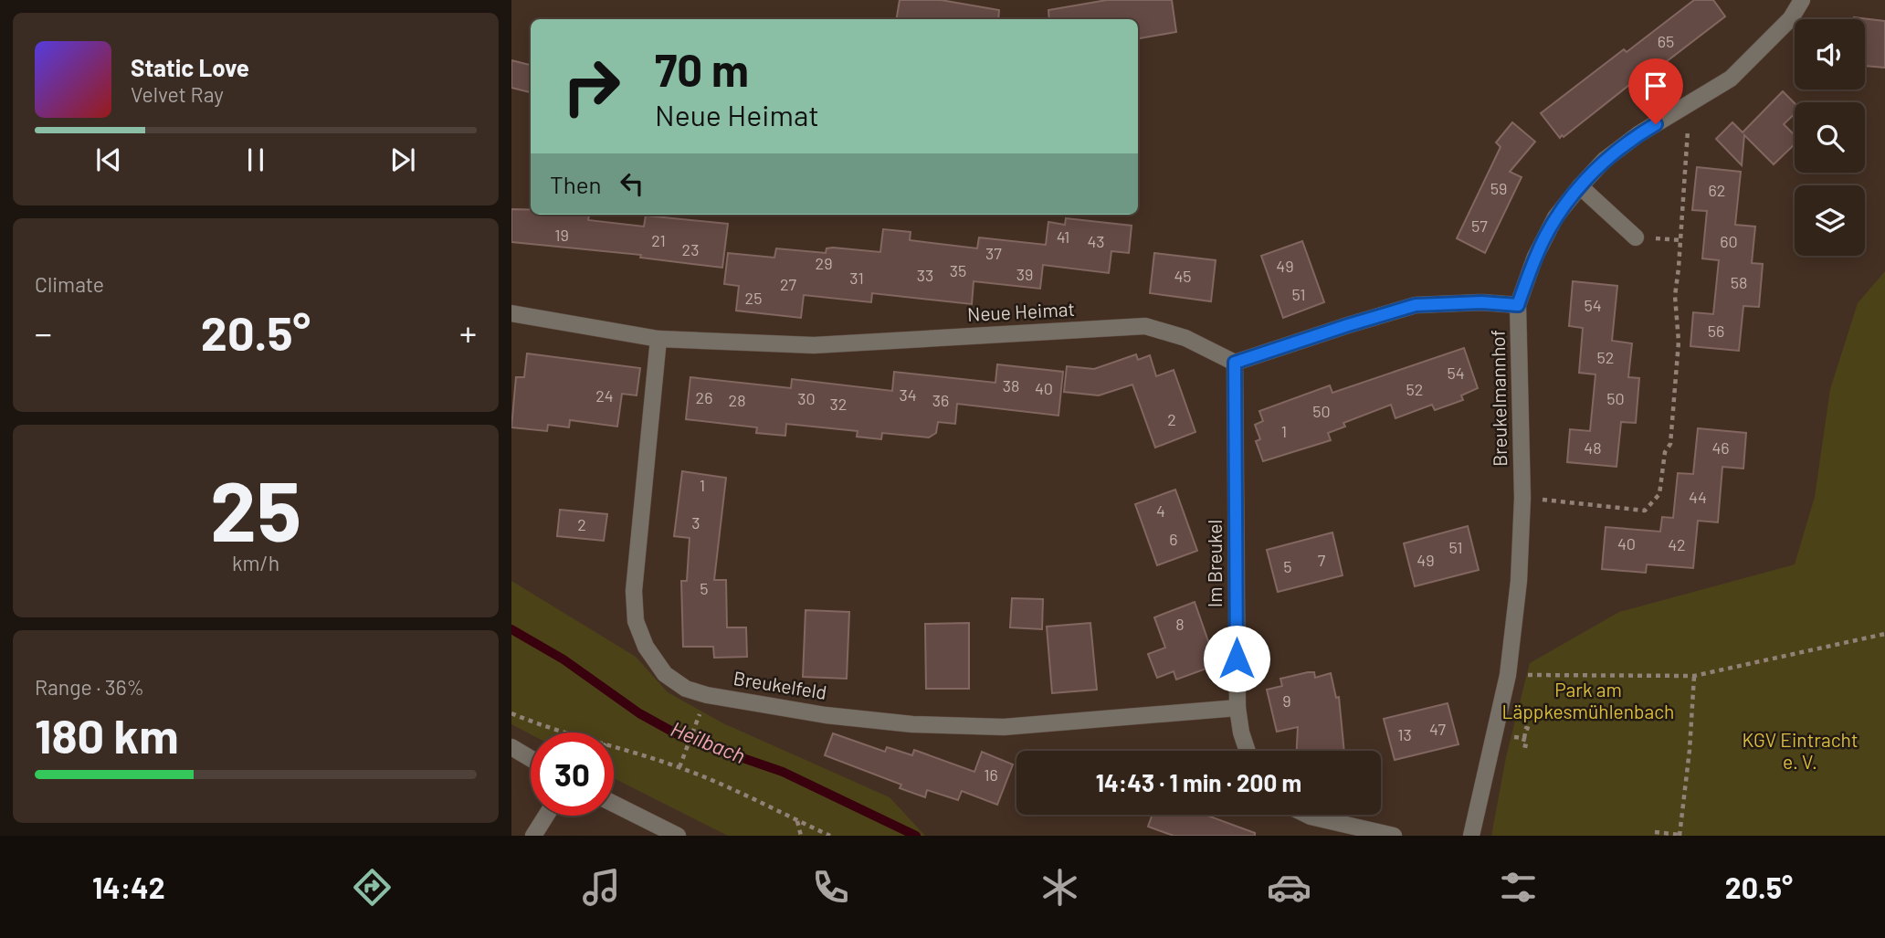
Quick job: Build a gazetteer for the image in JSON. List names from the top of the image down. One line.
{"streets":{"street":["Neue Heimat","Breukelmannhof","Im Breukel","Breukelfeld"]},"crossings":[["Neue Heimat","Im Breukel"],["Neue Heimat","Breukelfeld"],["Im Breukel","Breukelfeld"]],"water":["Heilbach"],"parks":["Park am Läppkesmühlenbach","KGV Eintracht e. V."],"house_numbers":["65","59","62","57","19","41","21","43","60","23","37","29","49","35","39","33","45","31","58","27","51","25","54","56","52","54","38","40","52","34","24","26","30","50","28","36","32","50","2","1","48","46","1","44","4","3","2","6","40","42","51","7","49","5","5","8","9","47","13","16"],"page":{"turn":["70 m","Neue Heimat"],"song":["Static Love","Velvet Ray"],"then":"Then","tile":["Climate",["25","km/h"],["Range · 36%","180 km"]],"heat":["−","20.5°","+"],"limit":"30","trip":"14:43 · 1 min · 200 m","tabs":["14:42","20.5°"]}}
